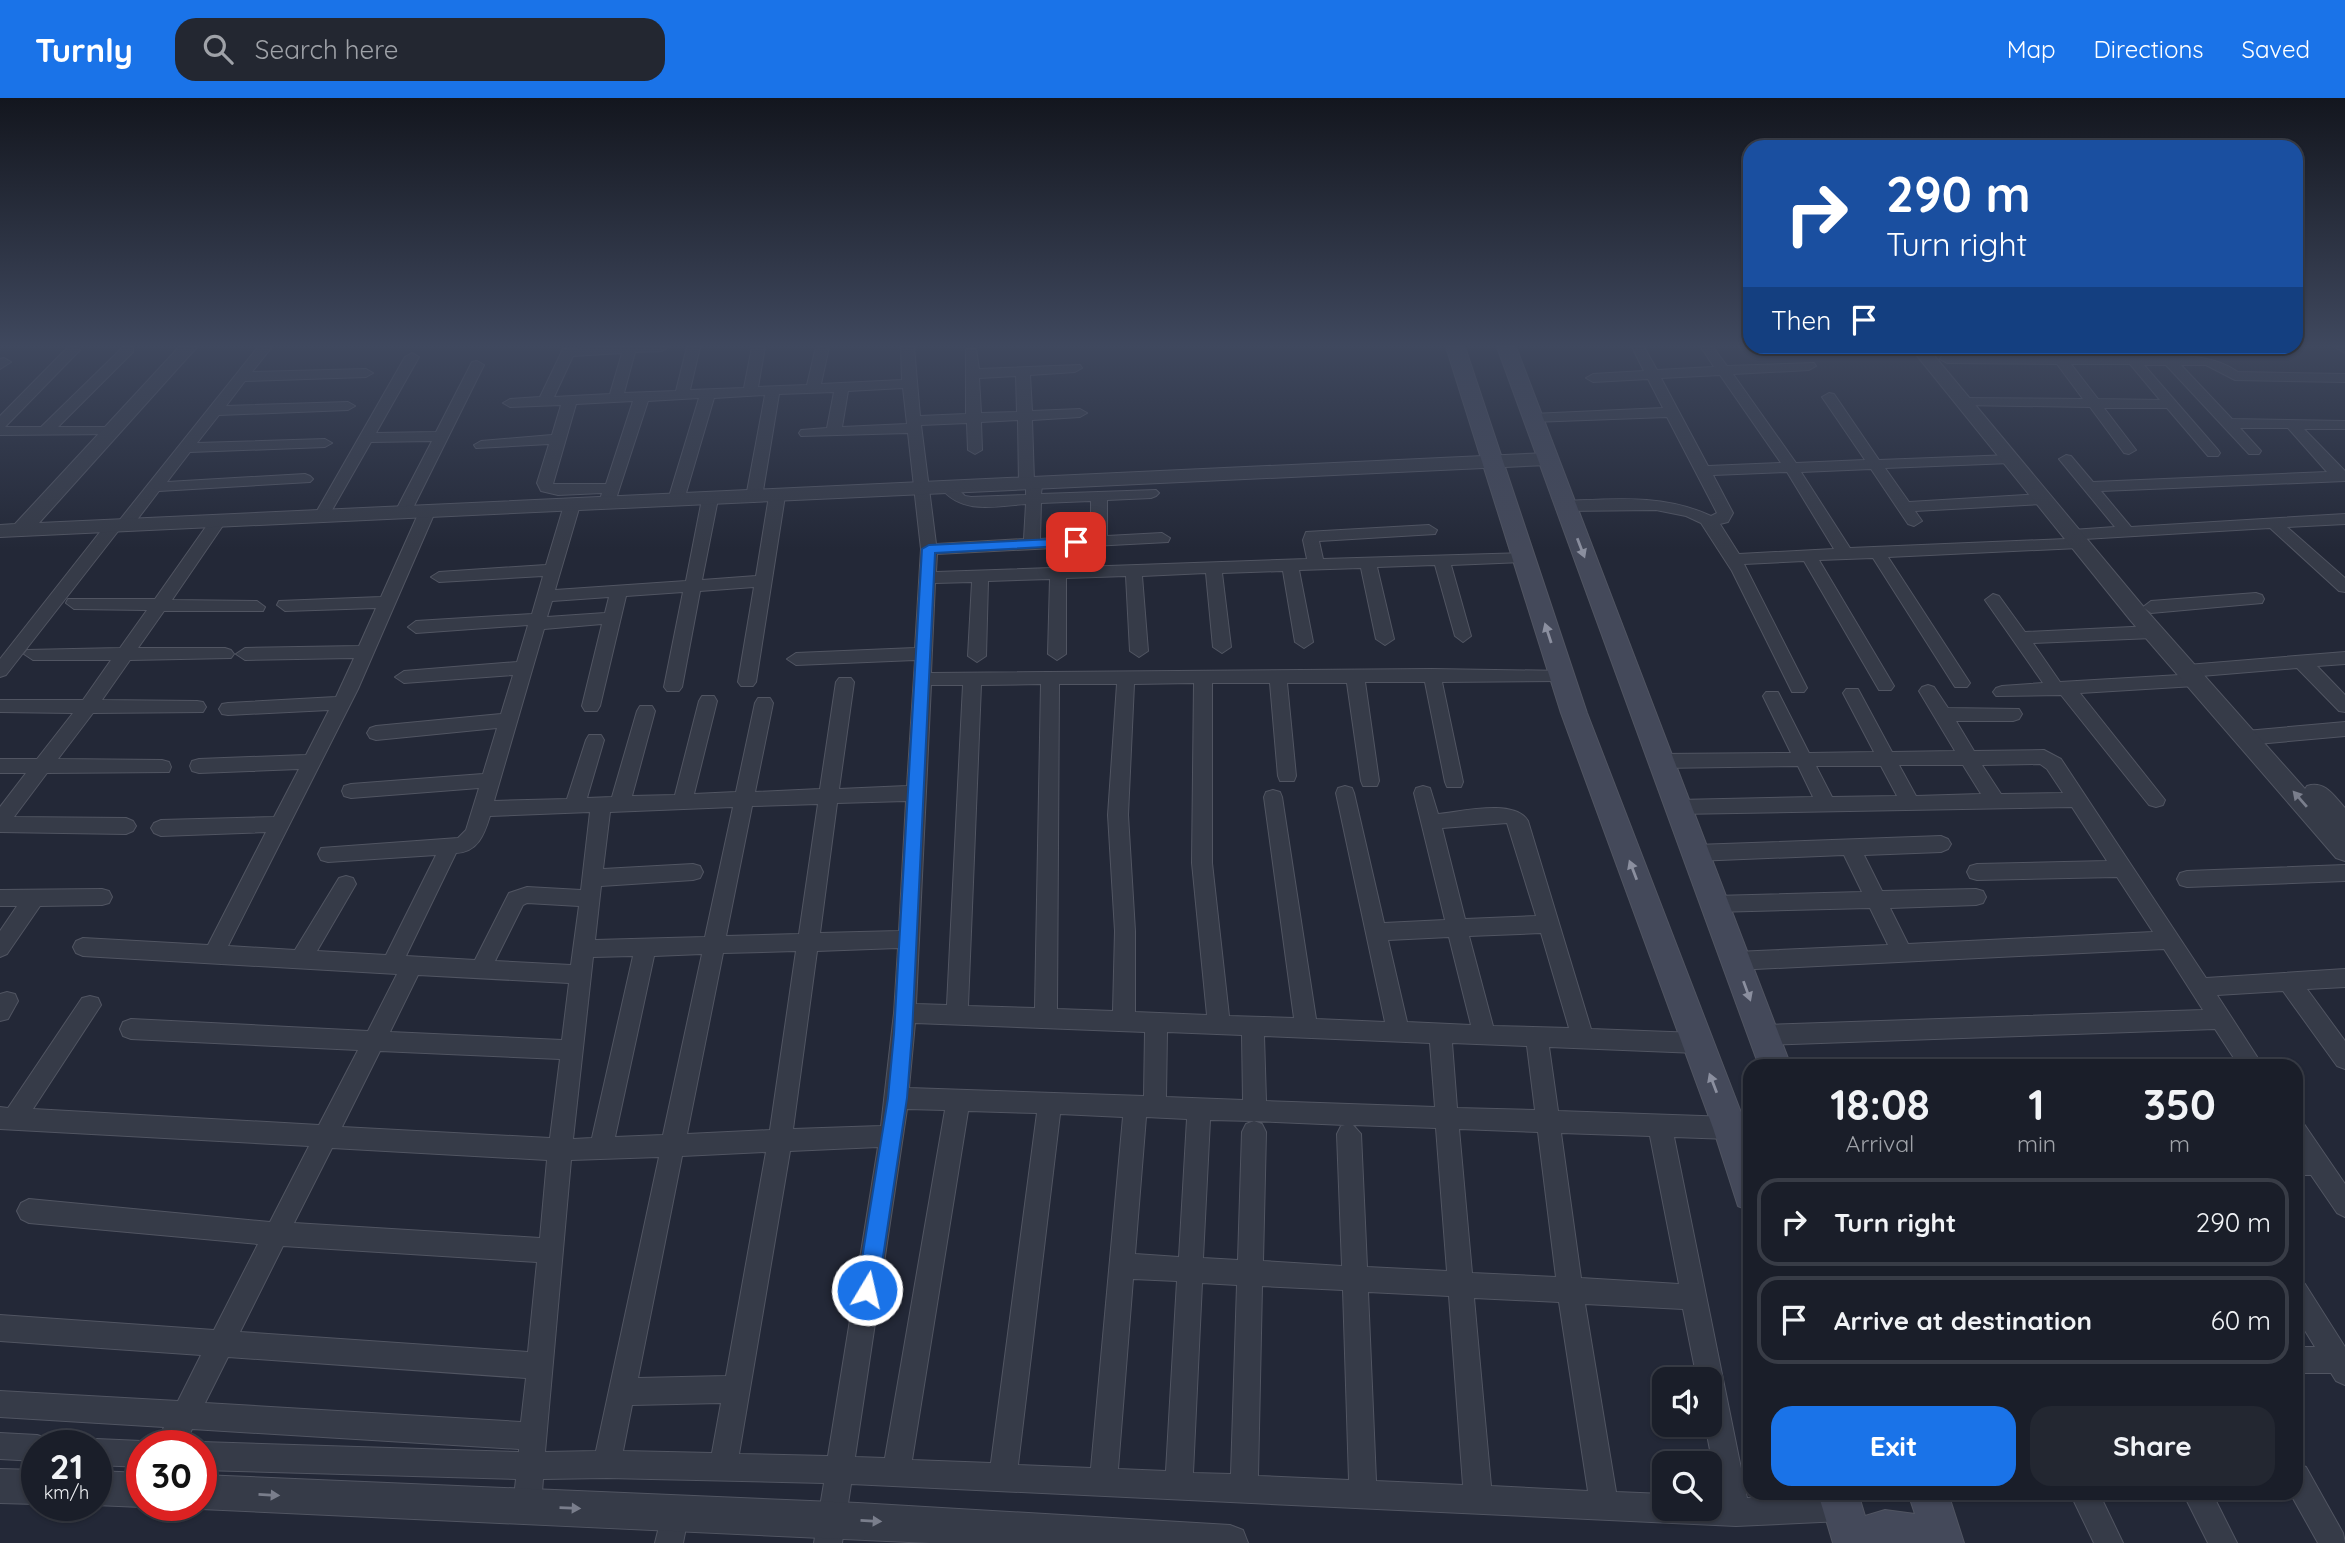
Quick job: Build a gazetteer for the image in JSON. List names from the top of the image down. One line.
{"page":{"header":"Turnly","search":"Search here","nav":["Map","Directions","Saved"],"turn":["290 m","Turn right"],"then":"Then","eta":["18:08","Arrival","1","min","350","m"],"list":[{"name":"Turn right","value":"290 m"},{"name":"Arrive at destination","value":"60 m"}],"buttons":["Exit","Share"],"speed":"21 km/h","limit":"30"}}
